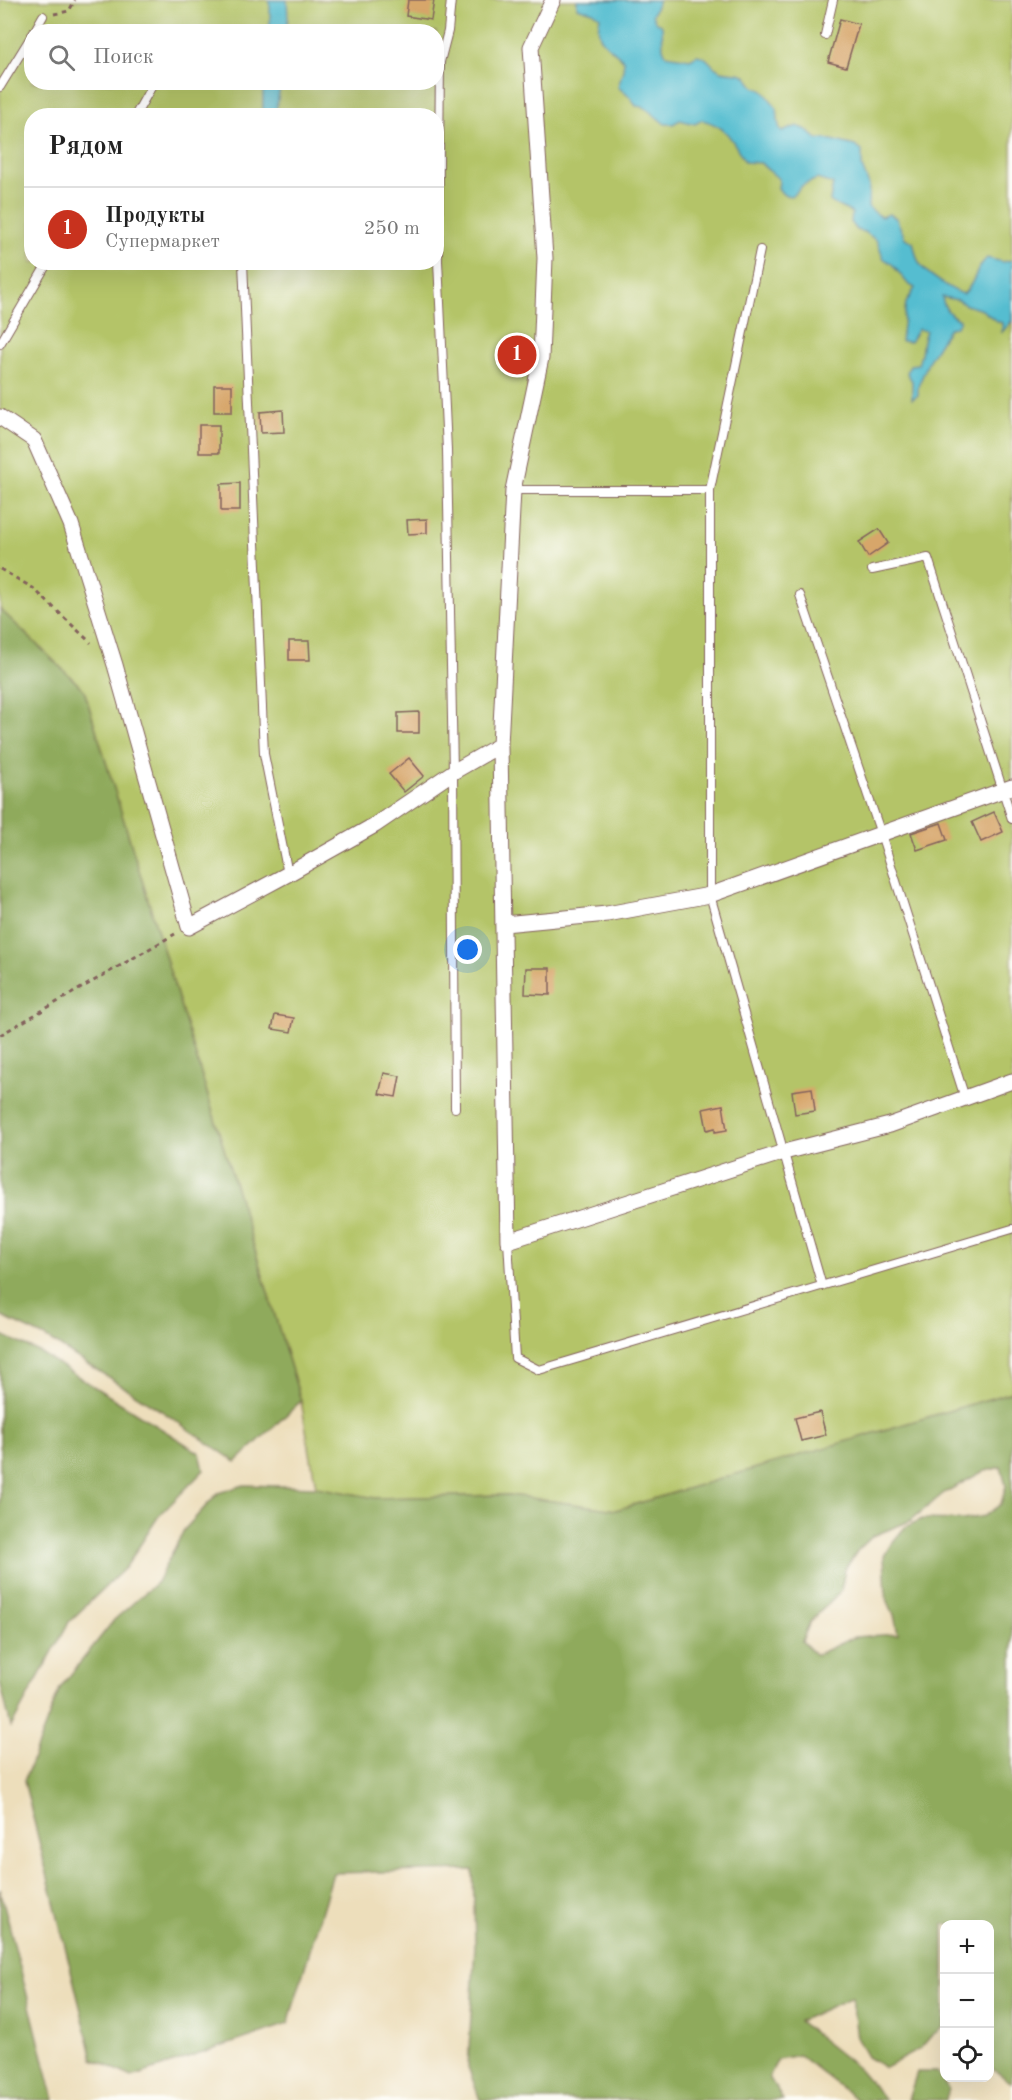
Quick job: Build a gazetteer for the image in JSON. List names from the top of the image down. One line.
{"page":{"search":"Поиск","heading":"Рядом","list":[{"mark":"1","name":"Продукты","note":"Супермаркет","value":"250 m"}],"pins":"1","map_buttons":["+","−"]}}
